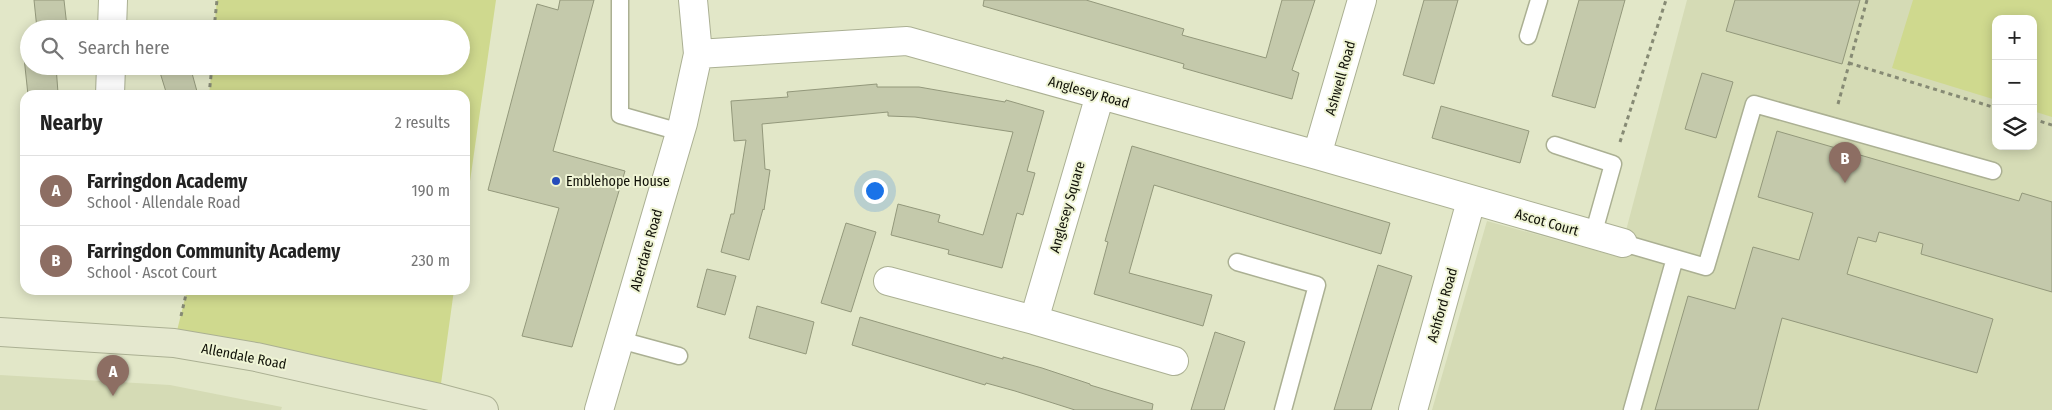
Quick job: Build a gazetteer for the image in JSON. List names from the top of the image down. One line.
{"streets":{"street":["Ashwell Road","Anglesey Road","Anglesey Square","Ascot Court","Aberdare Road","Ashford Road","Allendale Road"]},"crossings":[["Ashwell Road","Anglesey Road"],["Anglesey Road","Anglesey Square"],["Anglesey Road","Ascot Court"],["Anglesey Road","Aberdare Road"],["Anglesey Road","Ashford Road"],["Ascot Court","Ashford Road"]],"places":["Emblehope House"],"page":{"map_buttons":["+","−"],"search":"Search here","heading":["Nearby","2 results"],"pins":["B","A"],"list":[{"mark":"A","name":"Farringdon Academy","note":"School · Allendale Road","value":"190 m"},{"mark":"B","name":"Farringdon Community Academy","note":"School · Ascot Court","value":"230 m"}]}}
